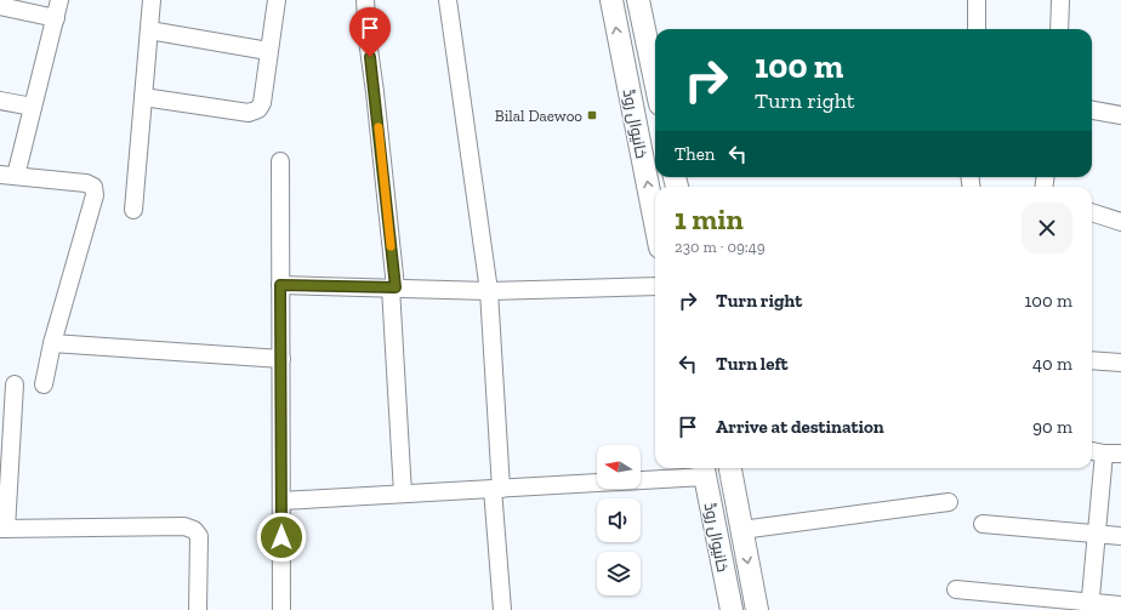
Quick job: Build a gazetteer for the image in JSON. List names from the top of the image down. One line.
{"streets":{"main road":["خانیوال روڈ"]},"places":{"transit":["Bilal Daewoo"]},"north":"left","page":{"turn":["100 m","Turn right"],"then":"Then","heading":["1 min","230 m · 09:49"],"list":[{"name":"Turn right","value":"100 m"},{"name":"Turn left","value":"40 m"},{"name":"Arrive at destination","value":"90 m"}]}}
